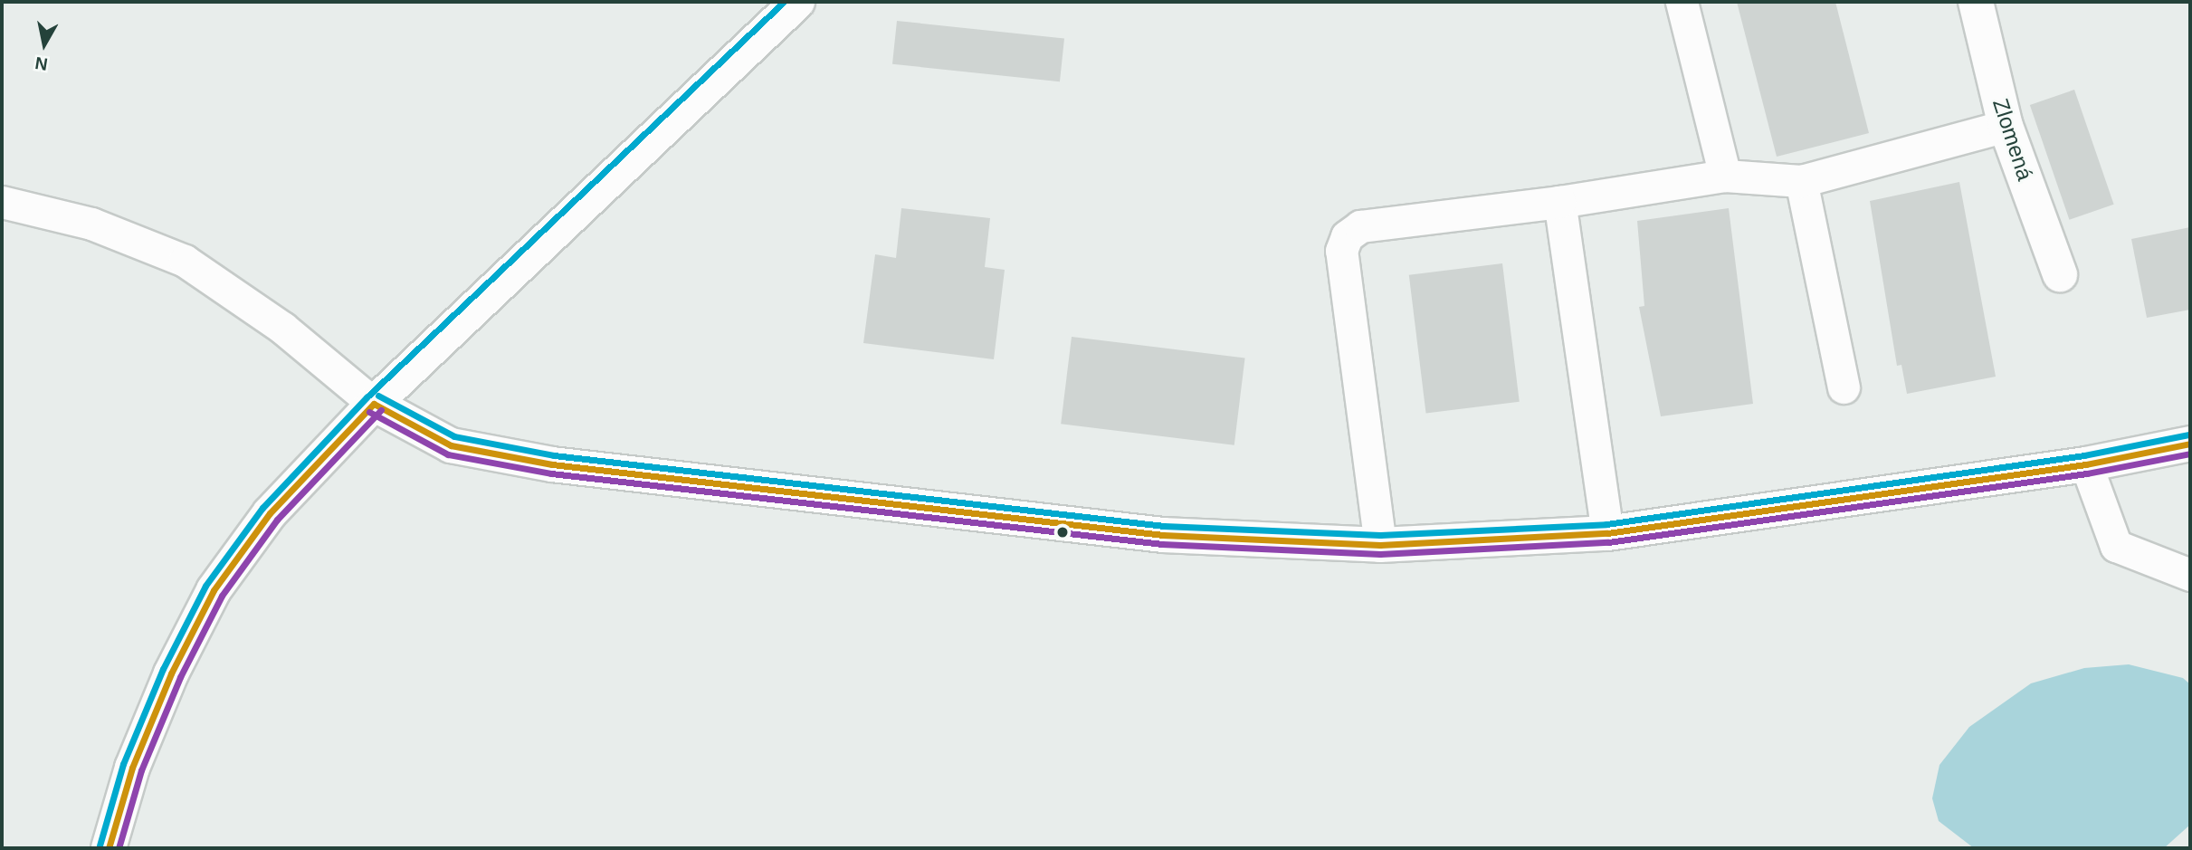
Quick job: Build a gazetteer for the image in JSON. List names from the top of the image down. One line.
{"streets":{"street":["Zlomená"]},"north":"bottom"}
